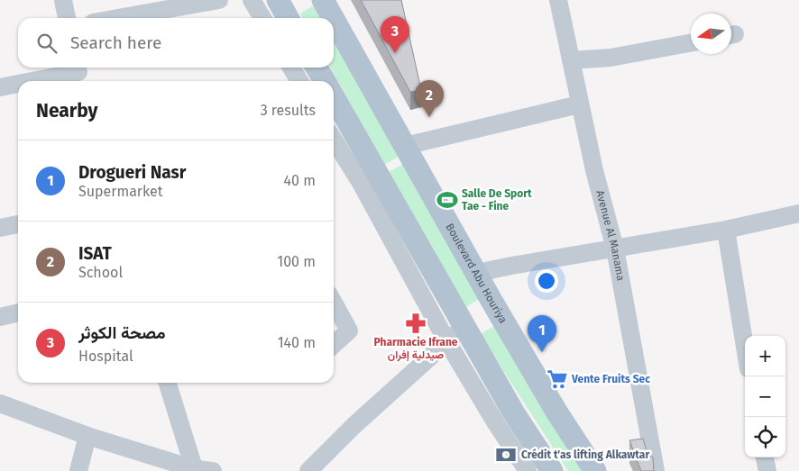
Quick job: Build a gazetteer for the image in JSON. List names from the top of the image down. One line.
{"streets":{"main road":["Boulevard Abu Houriya"],"street":["Avenue Al Manama"]},"places":{"sports":["Salle De Sport Tae - Fine"],"pharmacy":["Pharmacie Ifrane صيدلية إفران"],"supermarket":["Vente Fruits Sec"],"bank":["Crédit t'as lifting Alkawtar"]},"north":"left","page":{"pins":["3","2","1"],"search":"Search here","heading":["Nearby","3 results"],"list":[{"mark":"1","name":"Drogueri Nasr","note":"Supermarket","value":"40 m"},{"mark":"2","name":"ISAT","note":"School","value":"100 m"},{"mark":"3","name":"مصحة الكوثر","note":"Hospital","value":"140 m"}],"map_buttons":["+","−"]}}
